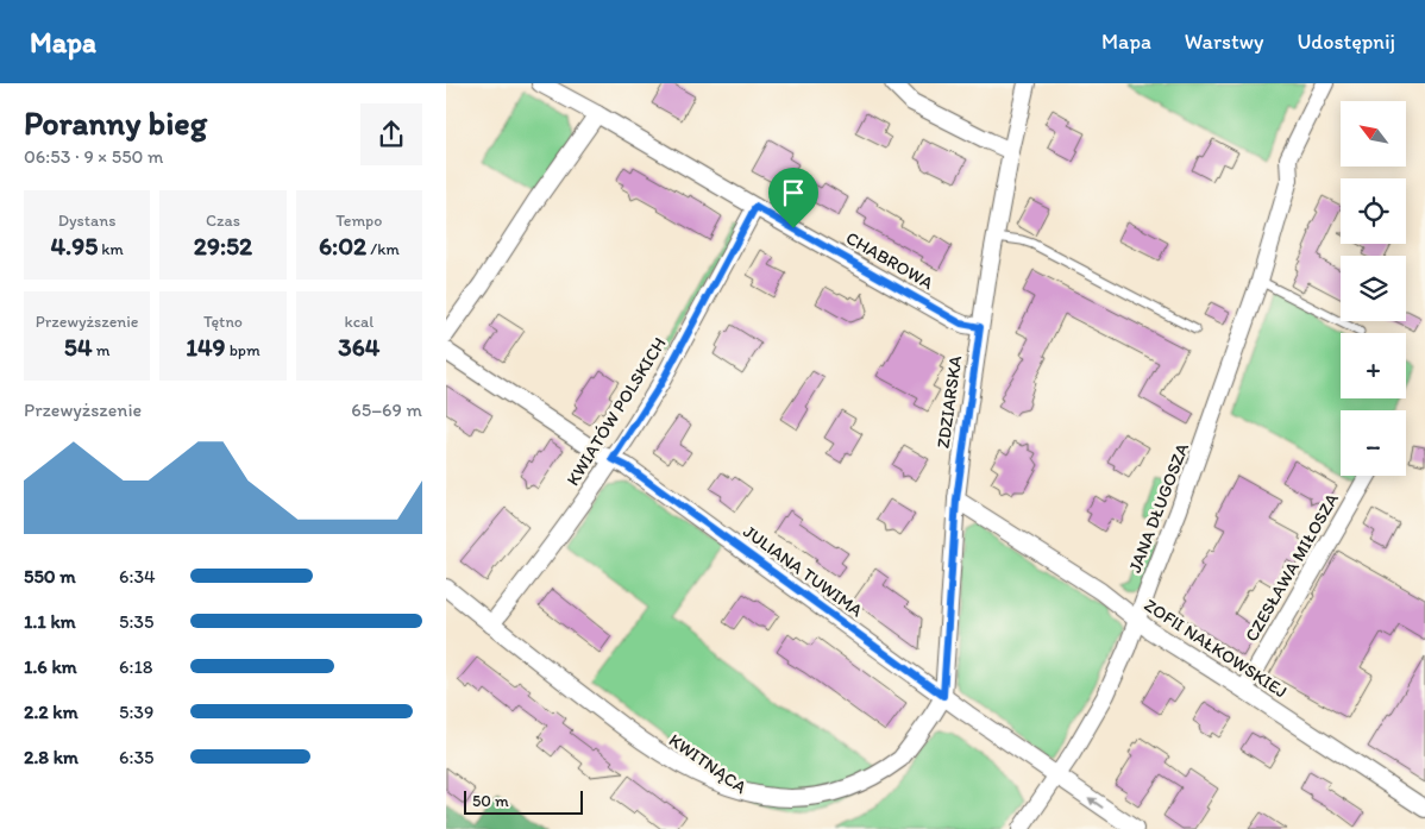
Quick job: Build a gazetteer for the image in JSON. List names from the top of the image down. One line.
{"streets":{"street":["CHABROWA","ZDZIARSKA","KWIATÓW POLSKICH","JANA DŁUGOSZA","CZESŁAWA MIŁOSZA","JULIANA TUWIMA","ZOFII NAŁKOWSKIEJ","KWITNĄCA"]},"crossings":[["CHABROWA","ZDZIARSKA"],["CHABROWA","KWIATÓW POLSKICH"],["ZDZIARSKA","JULIANA TUWIMA"],["ZDZIARSKA","ZOFII NAŁKOWSKIEJ"],["KWIATÓW POLSKICH","JULIANA TUWIMA"],["KWIATÓW POLSKICH","KWITNĄCA"],["JANA DŁUGOSZA","JULIANA TUWIMA"],["JANA DŁUGOSZA","ZOFII NAŁKOWSKIEJ"],["CZESŁAWA MIŁOSZA","ZOFII NAŁKOWSKIEJ"]],"scale_bar":"50 m","north":"top left","page":{"header":"Mapa","nav":["Mapa","Warstwy","Udostępnij"],"heading":["Poranny bieg","06:53 · 9 × 550 m"],"map_buttons":["+","−"],"stats":[["Dystans","4.95 km"],["Czas","29:52"],["Tempo","6:02 /km"],["Przewyższenie","54 m"],["Tętno","149 bpm"],["kcal","364"]],"chart":["Przewyższenie","65–69 m"],"list":[{"name":"550 m","note":"6:34"},{"name":"1.1 km","note":"5:35"},{"name":"1.6 km","note":"6:18"},{"name":"2.2 km","note":"5:39"},{"name":"2.8 km","note":"6:35"}],"scale":"50 m"}}
